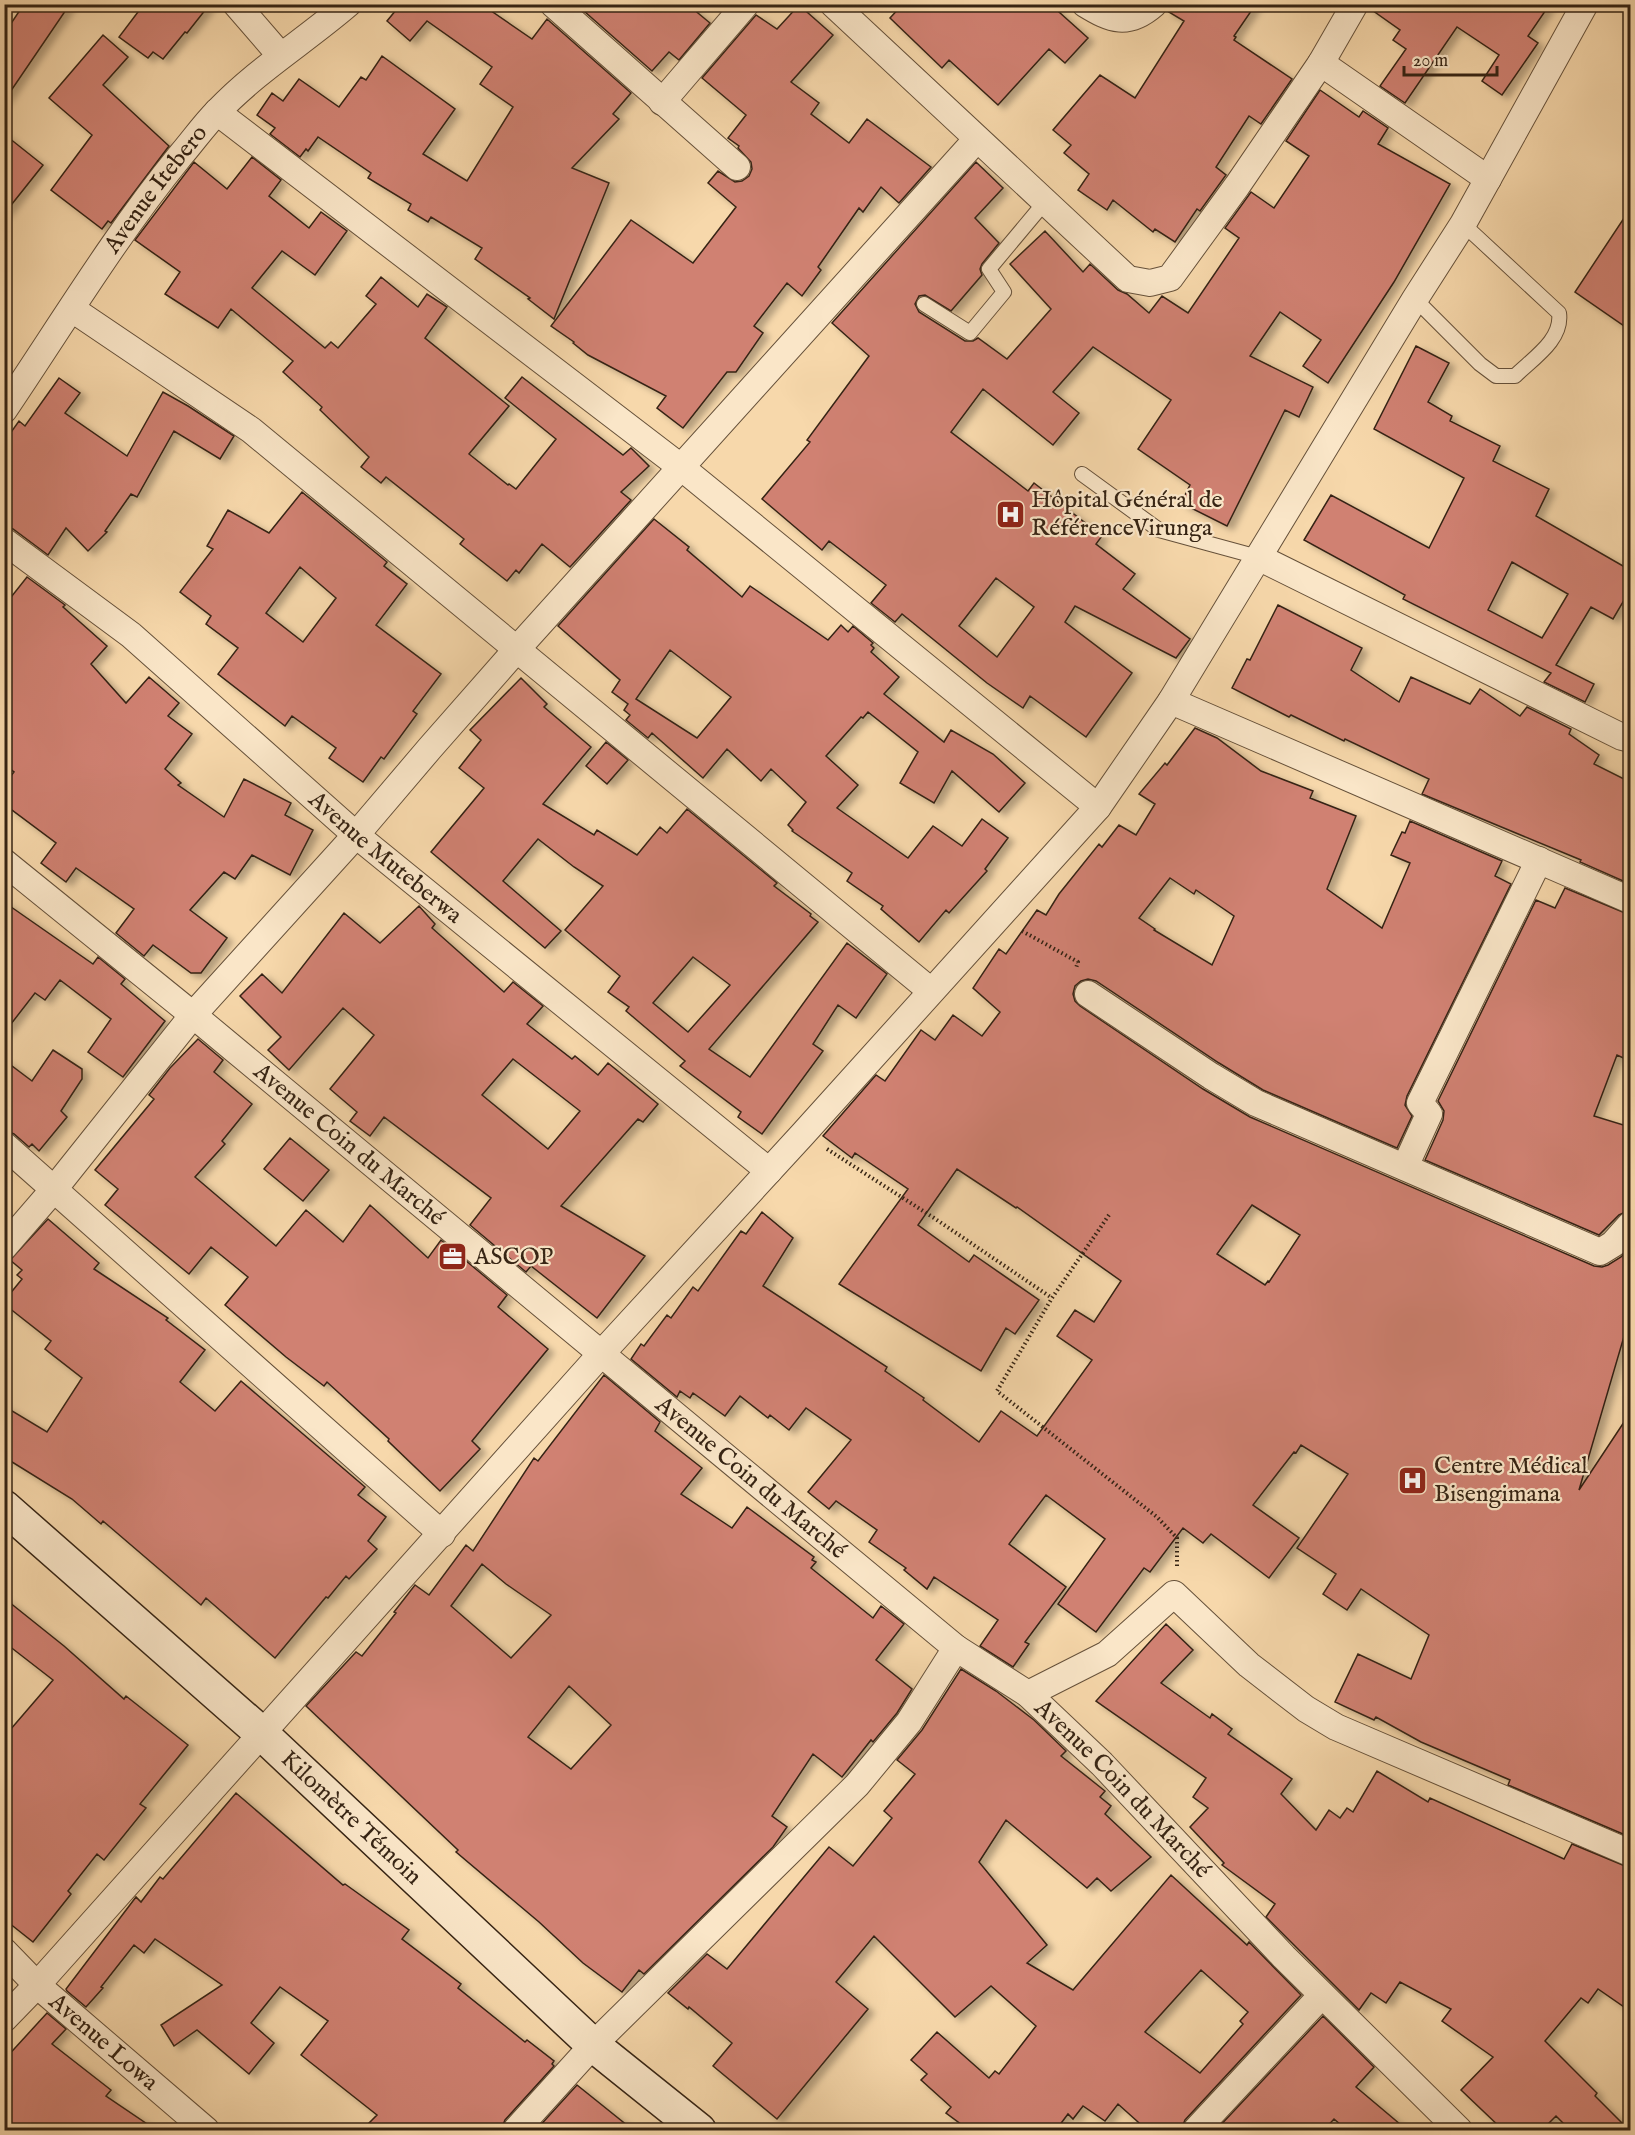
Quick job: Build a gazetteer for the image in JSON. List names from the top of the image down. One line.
{"streets":{"main road":["Kilomètre Témoin"],"street":["Avenue Itebero","Avenue Muteberwa","Avenue Coin du Marché","Avenue Lowa"]},"places":{"hospital":["Hôpital Général de RéférenceVirunga","Centre Médical Bisengimana"],"office":["ASCOP"]},"scale_bar":"20 m"}
